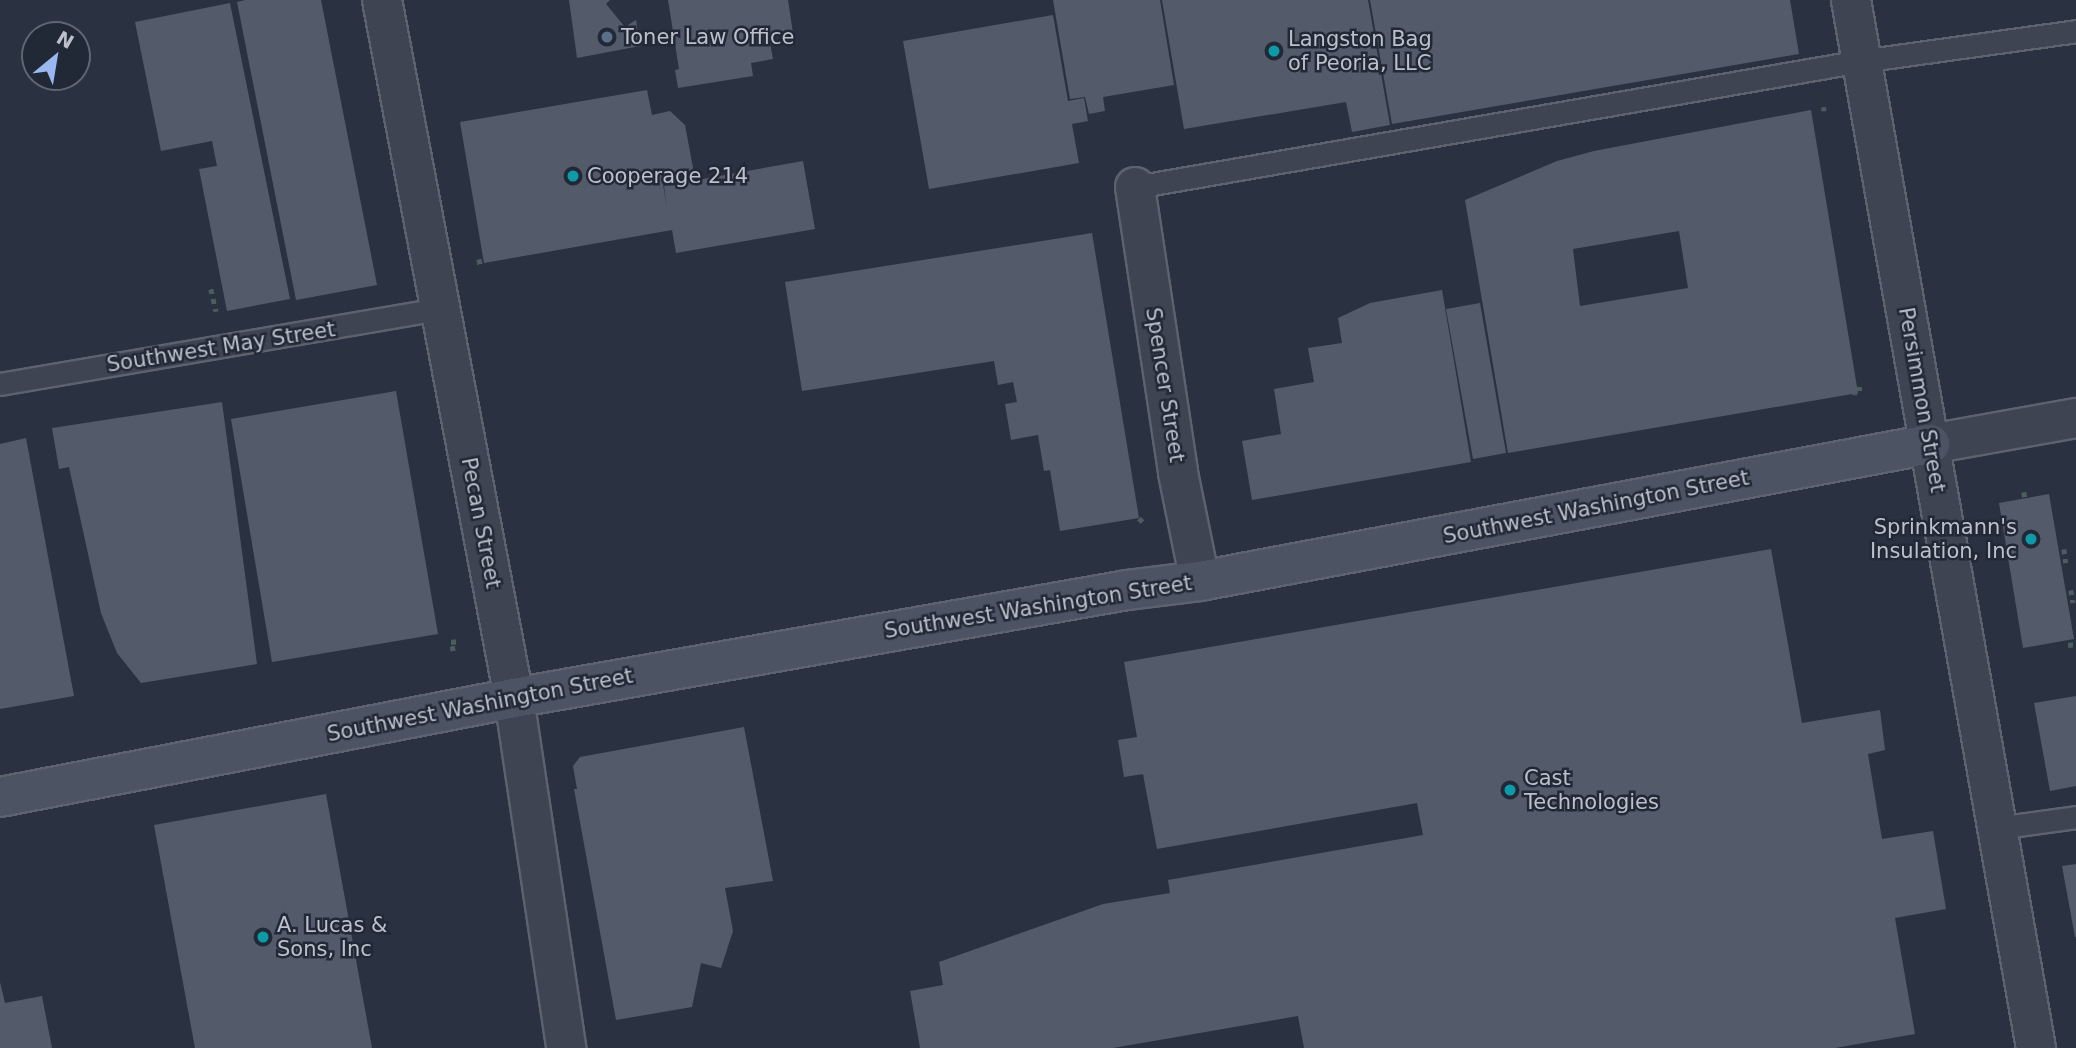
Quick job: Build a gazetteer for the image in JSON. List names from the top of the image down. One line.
{"streets":{"main road":["Southwest Washington Street"],"street":["Spencer Street","Persimmon Street","Pecan Street"],"lane":["Southwest May Street"]},"crossings":[["Southwest May Street","Pecan Street"],["Spencer Street","Southwest Washington Street"],["Persimmon Street","Southwest Washington Street"],["Southwest Washington Street","Pecan Street"]],"places":["Toner Law Office","Langston Bag of Peoria, LLC","Cooperage 214","Sprinkmann's Insulation, Inc","Cast Technologies","A. Lucas & Sons, Inc"],"north":"top right"}
